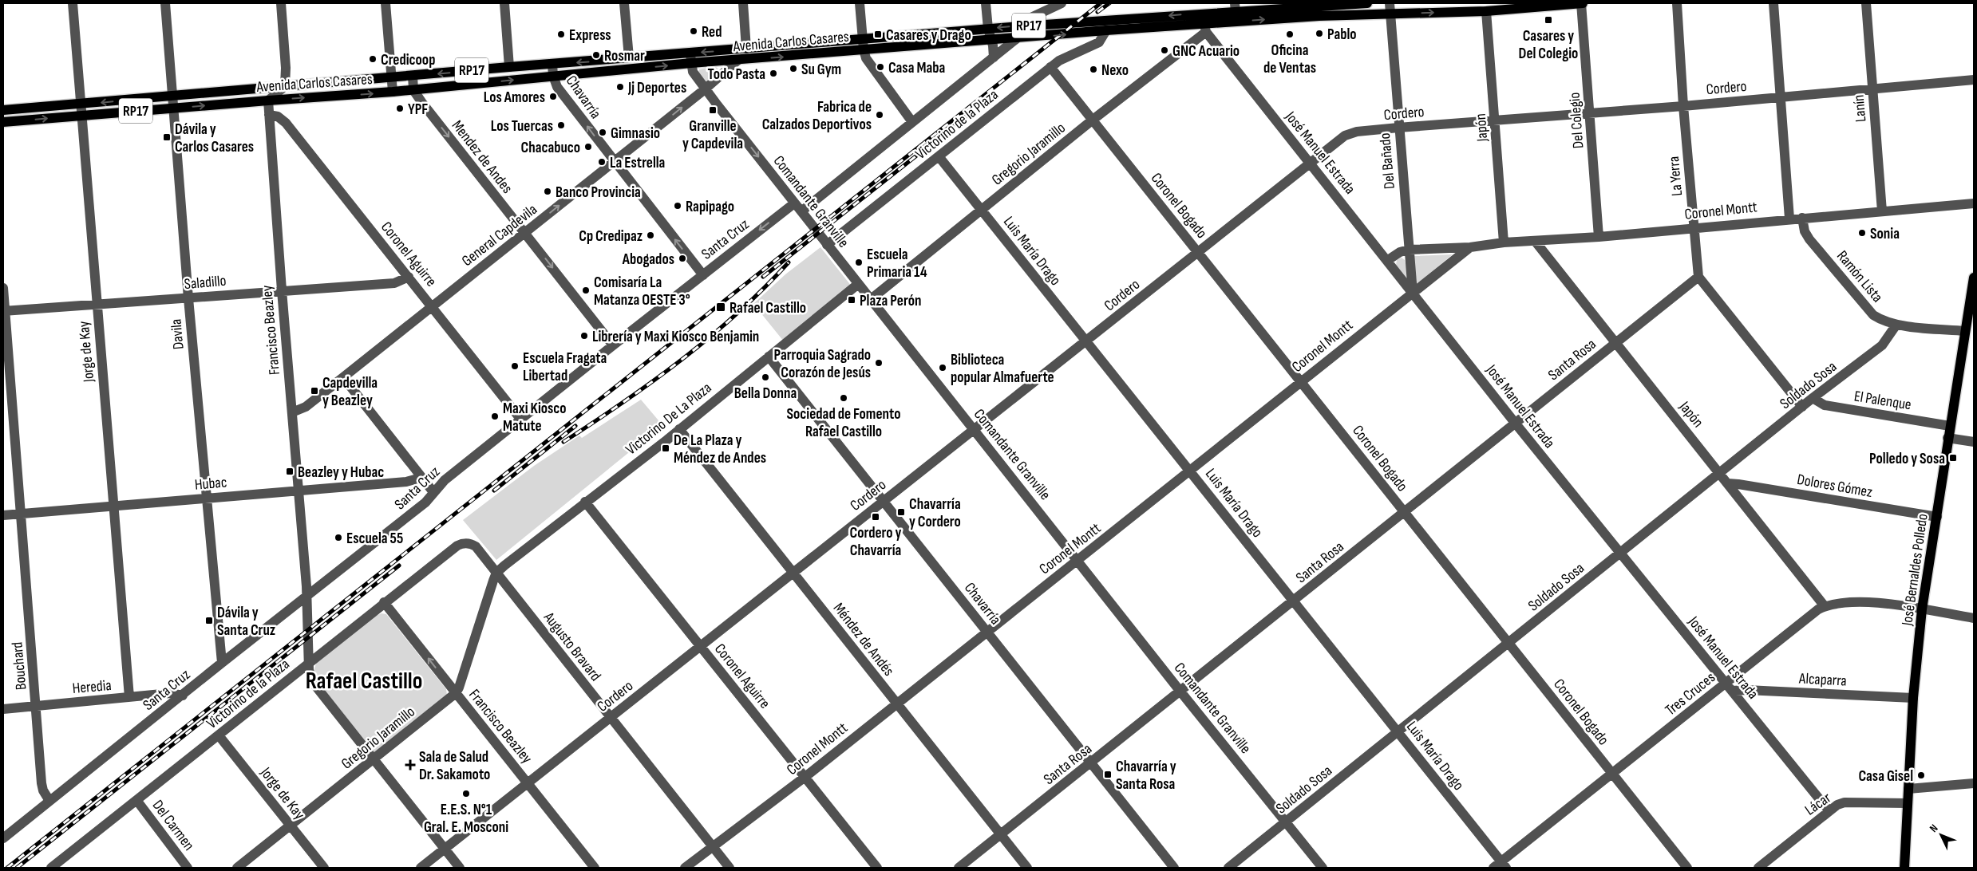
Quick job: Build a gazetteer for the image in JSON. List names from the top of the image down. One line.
{"streets":{"main road":["RP17","Avenida Carlos Casares","José Bernaldes Polledo"],"street":["Cordero","Chavarría","Lanín","Del Colegio","Victorino de la Plaza","Japón","José Manuel Estrada","Gregorio Jaramillo","Mendez de Andes","Del Bañado","La Yerra","Comandante Granville","Coronel Bogado","Coronel Montt","General Capdevila","Santa Cruz","Luis María Drago","Coronel Aguirre","Ramón Lista","Saladillo","Francisco Beazley","Davila","Jorge de Kay","Santa Rosa","Soldado Sosa","El Palenque","Victorino De La Plaza","Hubac","Dolores Gómez","Méndez de Andés","Augusto Bravard","Bouchard","Alcaparra","Heredia","Tres Cruces","Lácar","Del Carmen"]},"crossings":[["Avenida Carlos Casares","Chavarría"],["Avenida Carlos Casares","Del Colegio"],["Avenida Carlos Casares","Victorino de la Plaza"],["Avenida Carlos Casares","Japón"],["Avenida Carlos Casares","José Manuel Estrada"],["Avenida Carlos Casares","Gregorio Jaramillo"],["Avenida Carlos Casares","Mendez de Andes"],["Avenida Carlos Casares","Del Bañado"],["Avenida Carlos Casares","Comandante Granville"],["Avenida Carlos Casares","General Capdevila"],["Avenida Carlos Casares","Francisco Beazley"],["Avenida Carlos Casares","Davila"],["Avenida Carlos Casares","Jorge de Kay"],["Cordero","Chavarría"],["Cordero","Lanín"],["Cordero","Del Colegio"],["Cordero","Japón"],["Cordero","José Manuel Estrada"],["Cordero","Del Bañado"],["Cordero","La Yerra"],["Cordero","Comandante Granville"],["Cordero","Coronel Bogado"],["Cordero","Luis María Drago"],["Cordero","Coronel Aguirre"],["Cordero","Francisco Beazley"],["Cordero","Méndez de Andés"],["Cordero","Augusto Bravard"],["Chavarría","Coronel Montt"],["Chavarría","General Capdevila"],["Chavarría","Santa Cruz"],["Chavarría","Santa Rosa"],["Chavarría","Victorino De La Plaza"],["Lanín","Coronel Montt"],["Del Colegio","Coronel Montt"],["Victorino de la Plaza","Comandante Granville"],["Victorino de la Plaza","Coronel Bogado"],["Victorino de la Plaza","Luis María Drago"],["Victorino de la Plaza","Francisco Beazley"],["Victorino de la Plaza","Jorge de Kay"],["Victorino de la Plaza","Augusto Bravard"],["Victorino de la Plaza","Del Carmen"],["Japón","Coronel Montt"],["Japón","Santa Rosa"],["Japón","Soldado Sosa"],["Japón","Dolores Gómez"],["Japón","Tres Cruces"],["José Manuel Estrada","Gregorio Jaramillo"],["José Manuel Estrada","Del Bañado"],["José Manuel Estrada","Coronel Montt"],["José Manuel Estrada","Santa Rosa"],["José Manuel Estrada","Soldado Sosa"],["José Manuel Estrada","Alcaparra"],["José Manuel Estrada","Tres Cruces"],["José Manuel Estrada","Lácar"],["Gregorio Jaramillo","Comandante Granville"],["Gregorio Jaramillo","Coronel Bogado"],["Gregorio Jaramillo","Luis María Drago"],["Gregorio Jaramillo","Francisco Beazley"],["Gregorio Jaramillo","Jorge de Kay"],["Gregorio Jaramillo","Victorino De La Plaza"],["Gregorio Jaramillo","Augusto Bravard"],["Mendez de Andes","General Capdevila"],["Mendez de Andes","Santa Cruz"],["Del Bañado","Coronel Montt"],["La Yerra","Coronel Montt"],["La Yerra","Santa Rosa"],["Comandante Granville","Coronel Montt"],["Comandante Granville","General Capdevila"],["Comandante Granville","Santa Cruz"],["Comandante Granville","Santa Rosa"],["Comandante Granville","Soldado Sosa"],["Comandante Granville","Victorino De La Plaza"],["Coronel Bogado","Coronel Montt"],["Coronel Bogado","Santa Rosa"],["Coronel Bogado","Soldado Sosa"],["Coronel Bogado","Tres Cruces"],["Coronel Montt","Luis María Drago"],["Coronel Montt","Coronel Aguirre"],["Coronel Montt","Ramón Lista"],["Coronel Montt","Méndez de Andés"],["Coronel Montt","Augusto Bravard"],["General Capdevila","Coronel Aguirre"],["General Capdevila","Francisco Beazley"],["Santa Cruz","Coronel Aguirre"],["Santa Cruz","Francisco Beazley"],["Santa Cruz","Davila"],["Santa Cruz","Bouchard"],["Santa Cruz","Heredia"],["Luis María Drago","Santa Rosa"],["Luis María Drago","Soldado Sosa"],["Luis María Drago","Tres Cruces"],["Coronel Aguirre","Saladillo"],["Coronel Aguirre","Francisco Beazley"],["Coronel Aguirre","Victorino De La Plaza"],["Ramón Lista","Soldado Sosa"],["Ramón Lista","José Bernaldes Polledo"],["Saladillo","Francisco Beazley"],["Saladillo","Davila"],["Saladillo","Jorge de Kay"],["Saladillo","Bouchard"],["Francisco Beazley","Hubac"],["Davila","Hubac"],["Jorge de Kay","Hubac"],["Jorge de Kay","Heredia"],["Santa Rosa","Méndez de Andés"],["Soldado Sosa","El Palenque"],["El Palenque","José Bernaldes Polledo"],["Victorino De La Plaza","Méndez de Andés"],["Victorino De La Plaza","Augusto Bravard"],["Hubac","Bouchard"],["Dolores Gómez","José Bernaldes Polledo"],["José Bernaldes Polledo","Alcaparra"],["José Bernaldes Polledo","Tres Cruces"],["José Bernaldes Polledo","Lácar"],["Bouchard","Heredia"],["Alcaparra","Tres Cruces"]],"one_way":["Mendez de Andes","General Capdevila"],"districts":["Rafael Castillo"],"places":{"transit":["Casares y Del Colegio","Casares y Drago","Granville y Capdevila","Dávila y Carlos Casares","Plaza Perón","Rafael Castillo","Capdevilla y Beazley","De La Plaza y Méndez de Andes","Polledo y Sosa","Beazley y Hubac","Chavarría y Cordero","Cordero y Chavarría","Dávila y Santa Cruz","Chavarría y Santa Rosa"],"other":["Red","Pablo","Express","Oficina de Ventas","GNC Acuario","Rosmar","Credicoop","Casa Maba","Su Gym","Nexo","Todo Pasta","Jj Deportes","Los Amores","YPF","Fabrica de Calzados Deportivos","Los Tuercas","Gimnasio","Chacabuco","La Estrella","Banco Provincia","Rapipago","Sonia","Cp Credipaz","Abogados","Escuela Primaria 14","Comisaría La Matanza OESTE 3°","Librería y Maxi Kiosco Benjamin","Parroquia Sagrado Corazón de Jesús","Escuela Fragata Libertad","Biblioteca popular Almafuerte","Bella Donna","Sociedad de Fomento Rafael Castillo","Maxi Kiosco Matute","Escuela 55","Casa Gisel","E.E.S. N°1 Gral. E. Mosconi"],"health":["Sala de Salud Dr. Sakamoto"]},"north":"top left"}
